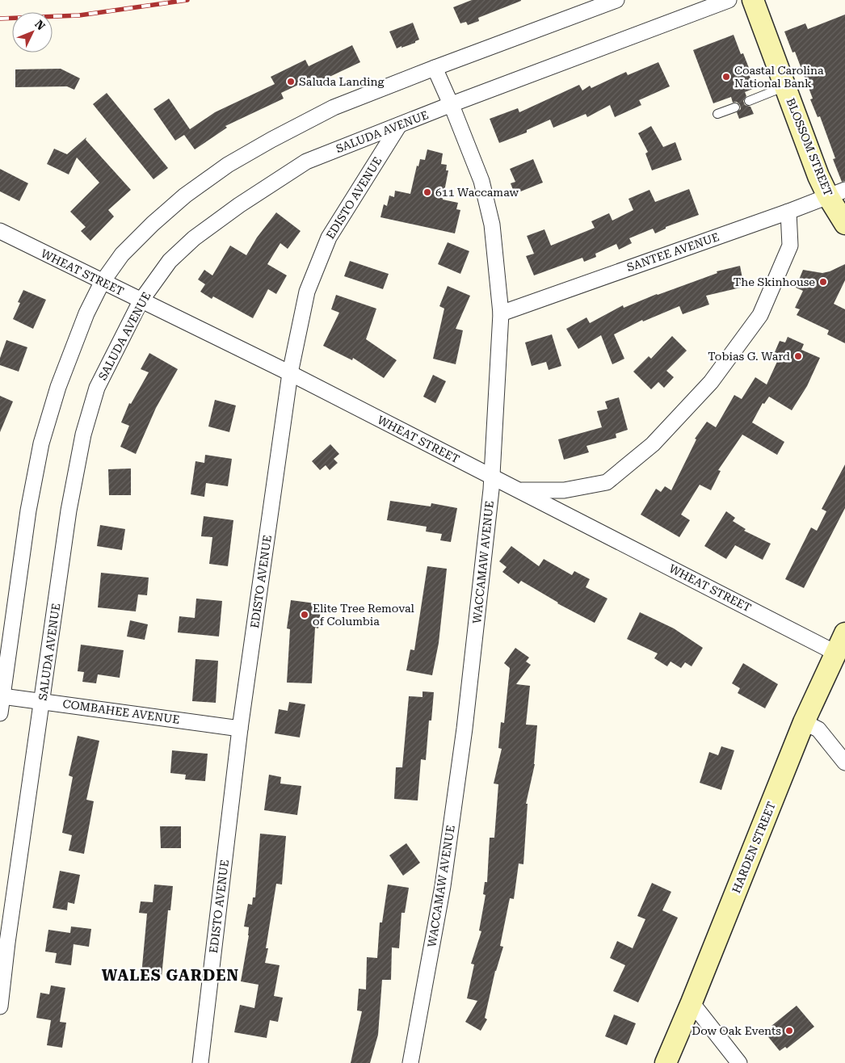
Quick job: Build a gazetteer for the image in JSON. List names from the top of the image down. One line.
{"streets":{"main road":["BLOSSOM STREET","HARDEN STREET"],"street":["SALUDA AVENUE","EDISTO AVENUE","SANTEE AVENUE","WHEAT STREET","WACCAMAW AVENUE","COMBAHEE AVENUE"]},"crossings":[["SALUDA AVENUE","EDISTO AVENUE"],["SALUDA AVENUE","WHEAT STREET"],["SALUDA AVENUE","WACCAMAW AVENUE"],["SALUDA AVENUE","COMBAHEE AVENUE"],["BLOSSOM STREET","SANTEE AVENUE"],["EDISTO AVENUE","WHEAT STREET"],["EDISTO AVENUE","COMBAHEE AVENUE"],["SANTEE AVENUE","WACCAMAW AVENUE"],["WHEAT STREET","WACCAMAW AVENUE"],["WHEAT STREET","HARDEN STREET"]],"districts":["WALES GARDEN"],"places":["Coastal Carolina National Bank","Saluda Landing","611 Waccamaw","The Skinhouse","Tobias G. Ward","Elite Tree Removal of Columbia","Dow Oak Events"],"north":"top right"}
